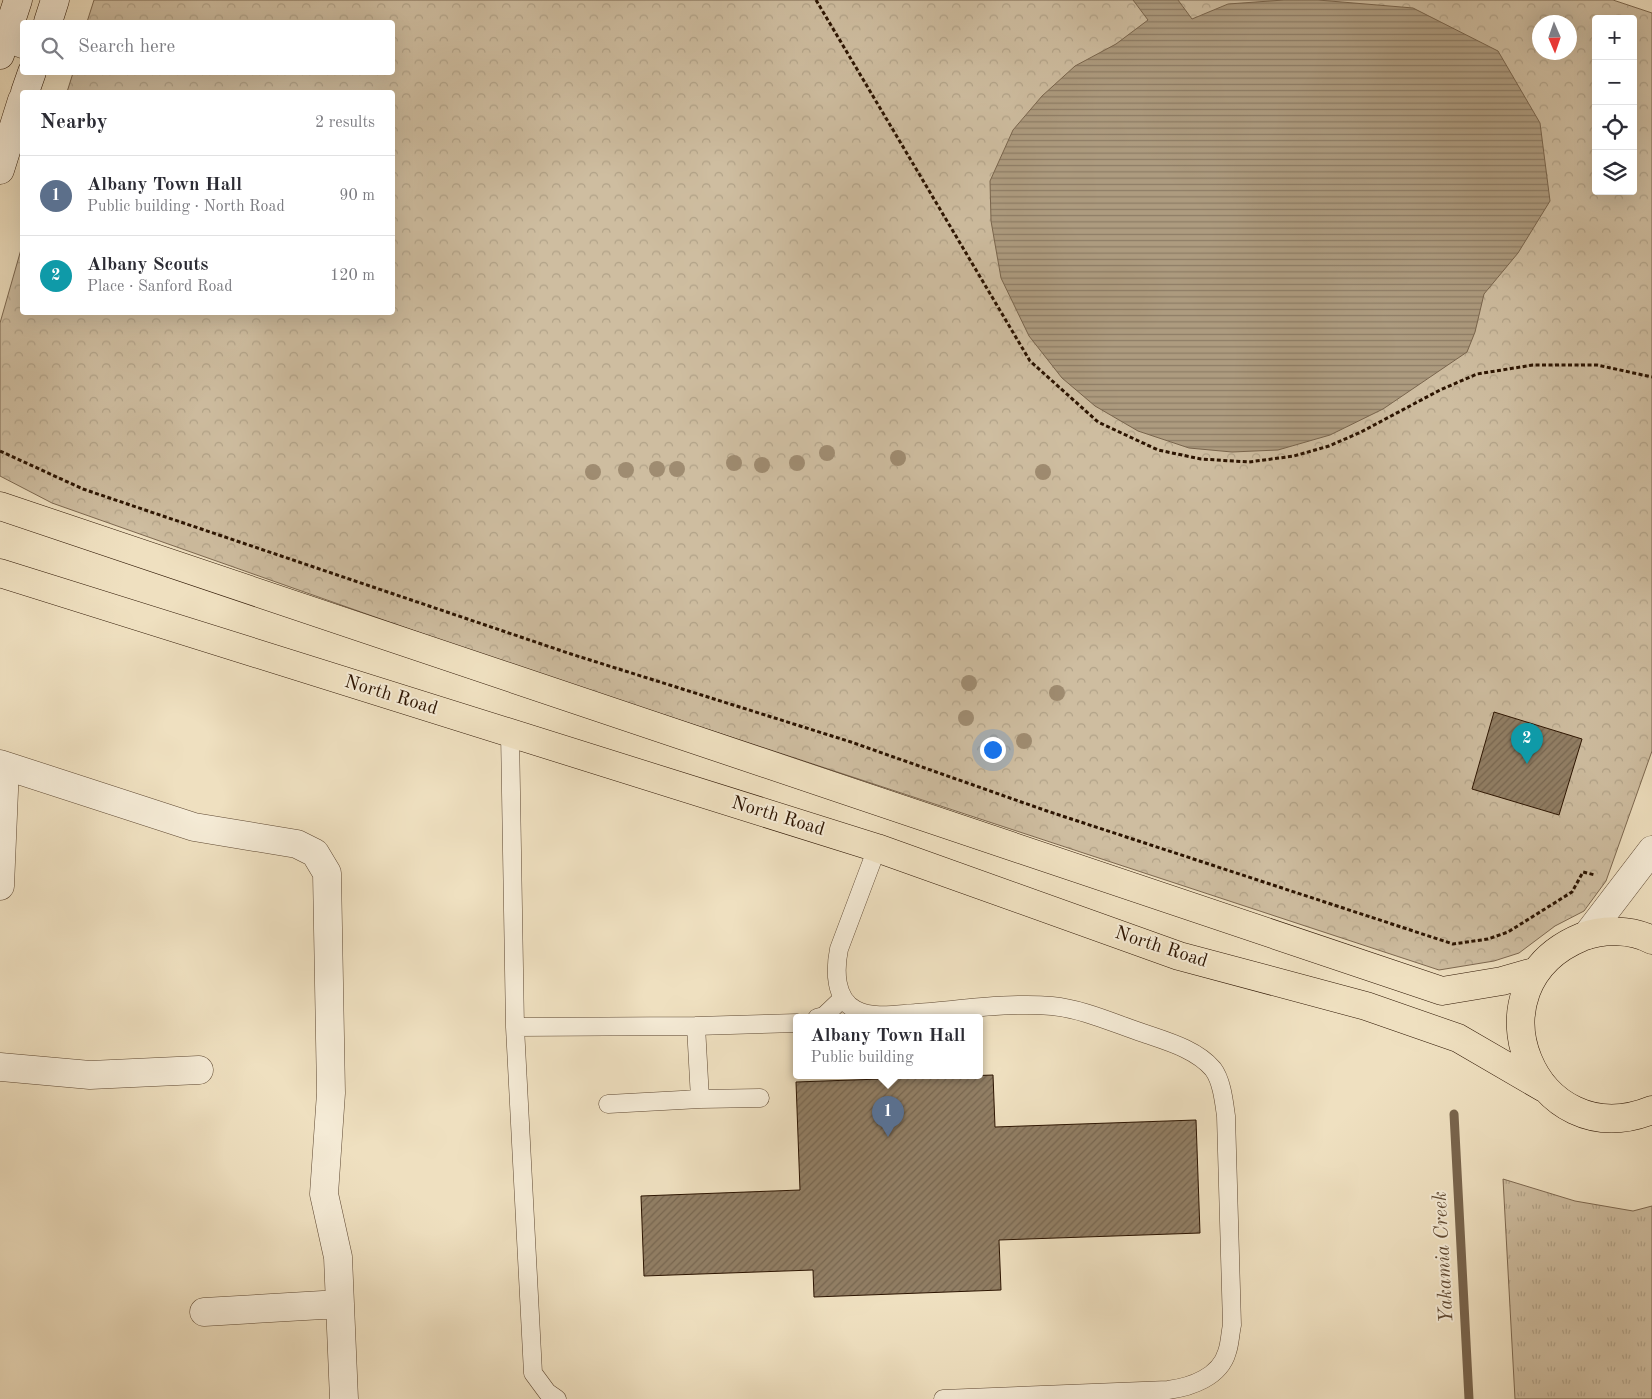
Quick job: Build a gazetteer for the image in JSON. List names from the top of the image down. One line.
{"streets":{"main road":["North Road"]},"water":["Yakamia Creek"],"north":"bottom","page":{"map_buttons":["+","−"],"search":"Search here","heading":["Nearby","2 results"],"list":[{"mark":"1","name":"Albany Town Hall","note":"Public building · North Road","value":"90 m"},{"mark":"2","name":"Albany Scouts","note":"Place · Sanford Road","value":"120 m"}],"pins":["2","1"],"popup":["Albany Town Hall","Public building"]}}
